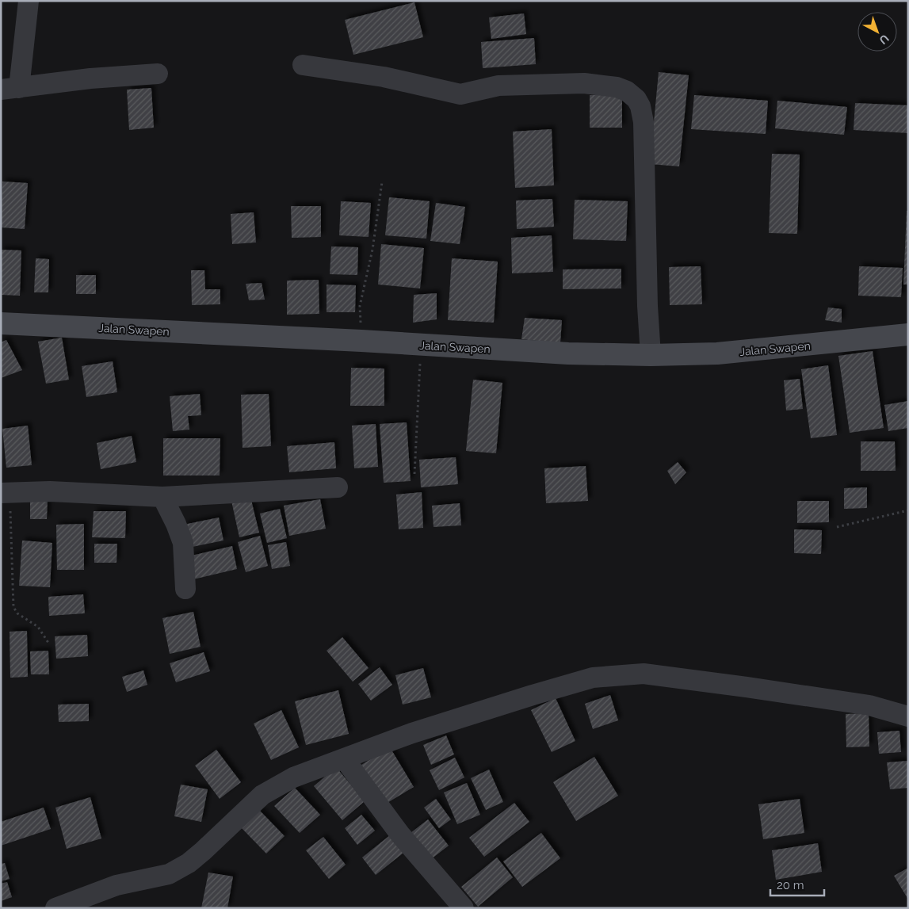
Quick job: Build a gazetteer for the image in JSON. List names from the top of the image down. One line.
{"streets":{"main road":["Jalan Swapen"]},"scale_bar":"20 m","north":"bottom right"}
